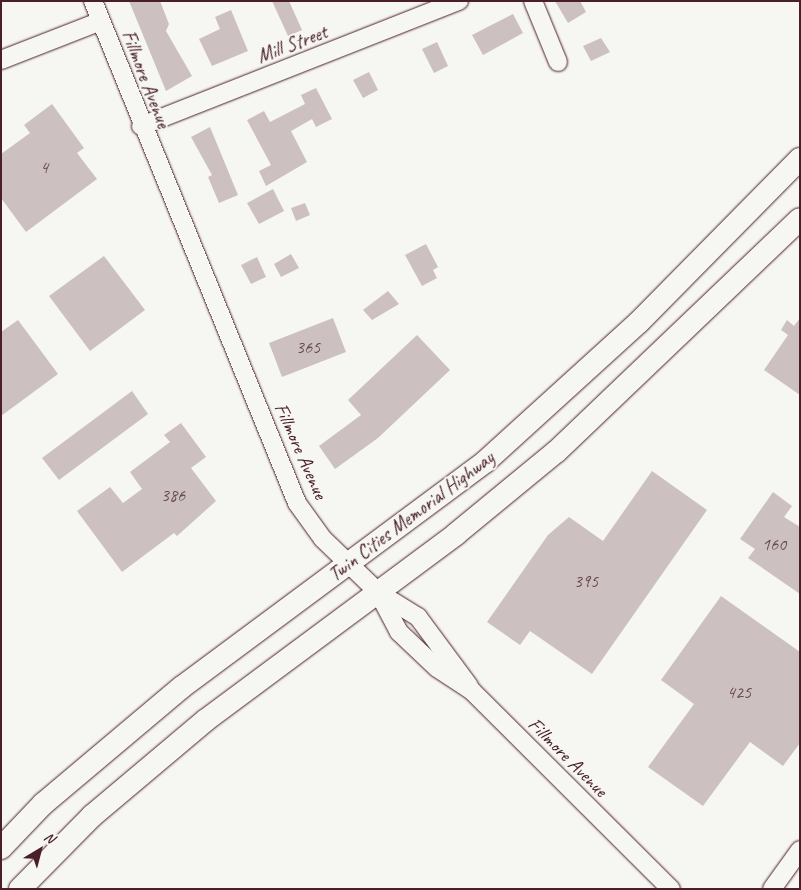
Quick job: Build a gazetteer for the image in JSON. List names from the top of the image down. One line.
{"streets":{"main road":["Twin Cities Memorial Highway"],"street":["Mill Street","Fillmore Avenue"]},"crossings":[["Mill Street","Fillmore Avenue"],["Fillmore Avenue","Twin Cities Memorial Highway"]],"house_numbers":["4","365","386","160","395","425"],"north":"top right"}
